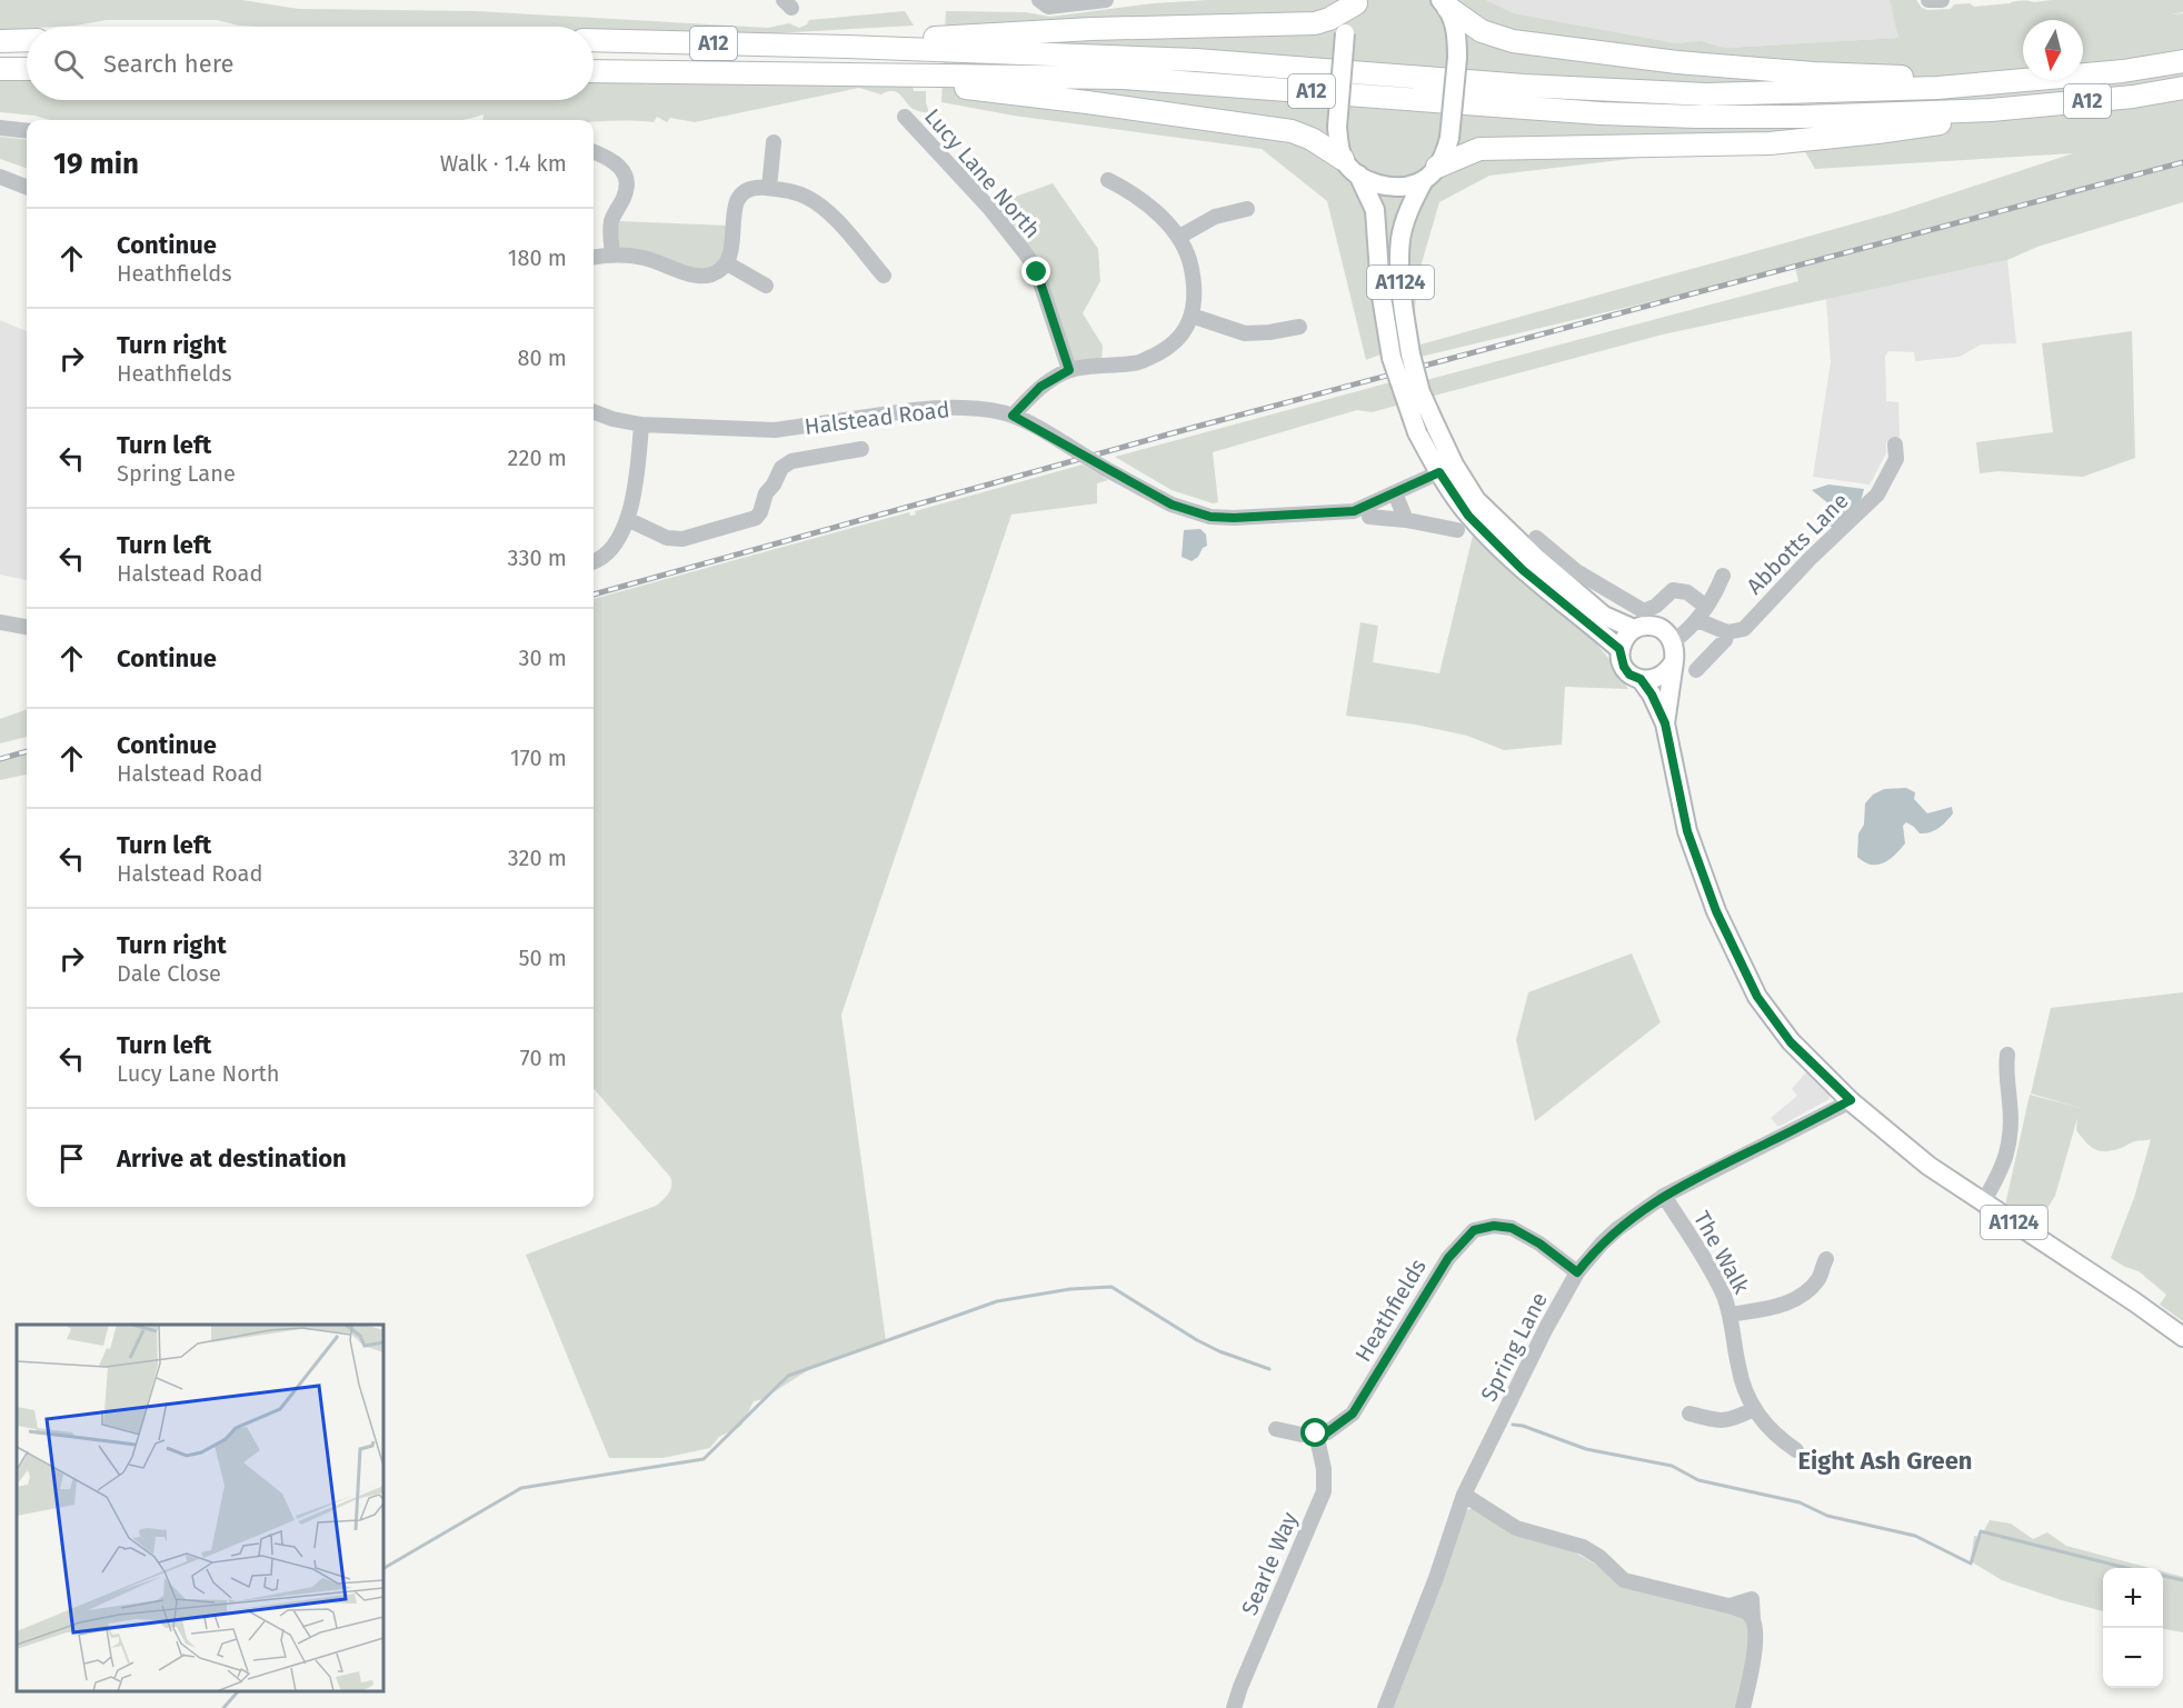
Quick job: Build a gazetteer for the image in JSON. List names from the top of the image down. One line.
{"streets":{"highway":["A12"],"main road":["A1124"],"street":["Lucy Lane North","Halstead Road","Abbotts Lane","The Walk","Heathfields","Spring Lane","Searle Way"]},"crossings":[["A12","A1124"],["A1124","Halstead Road"],["A1124","Spring Lane"],["The Walk","Spring Lane"],["Heathfields","Spring Lane"],["Heathfields","Searle Way"]],"districts":["Eight Ash Green"],"north":"bottom","page":{"search":"Search here","heading":["19 min","Walk · 1.4 km"],"list":[["Continue","Heathfields","180 m"],["Turn right","Heathfields","80 m"],["Turn left","Spring Lane","220 m"],["Turn left","Halstead Road","330 m"],["Continue","30 m"],["Continue","Halstead Road","170 m"],["Turn left","Halstead Road","320 m"],["Turn right","Dale Close","50 m"],["Turn left","Lucy Lane North","70 m"],"Arrive at destination"],"map_buttons":["+","−"]}}
